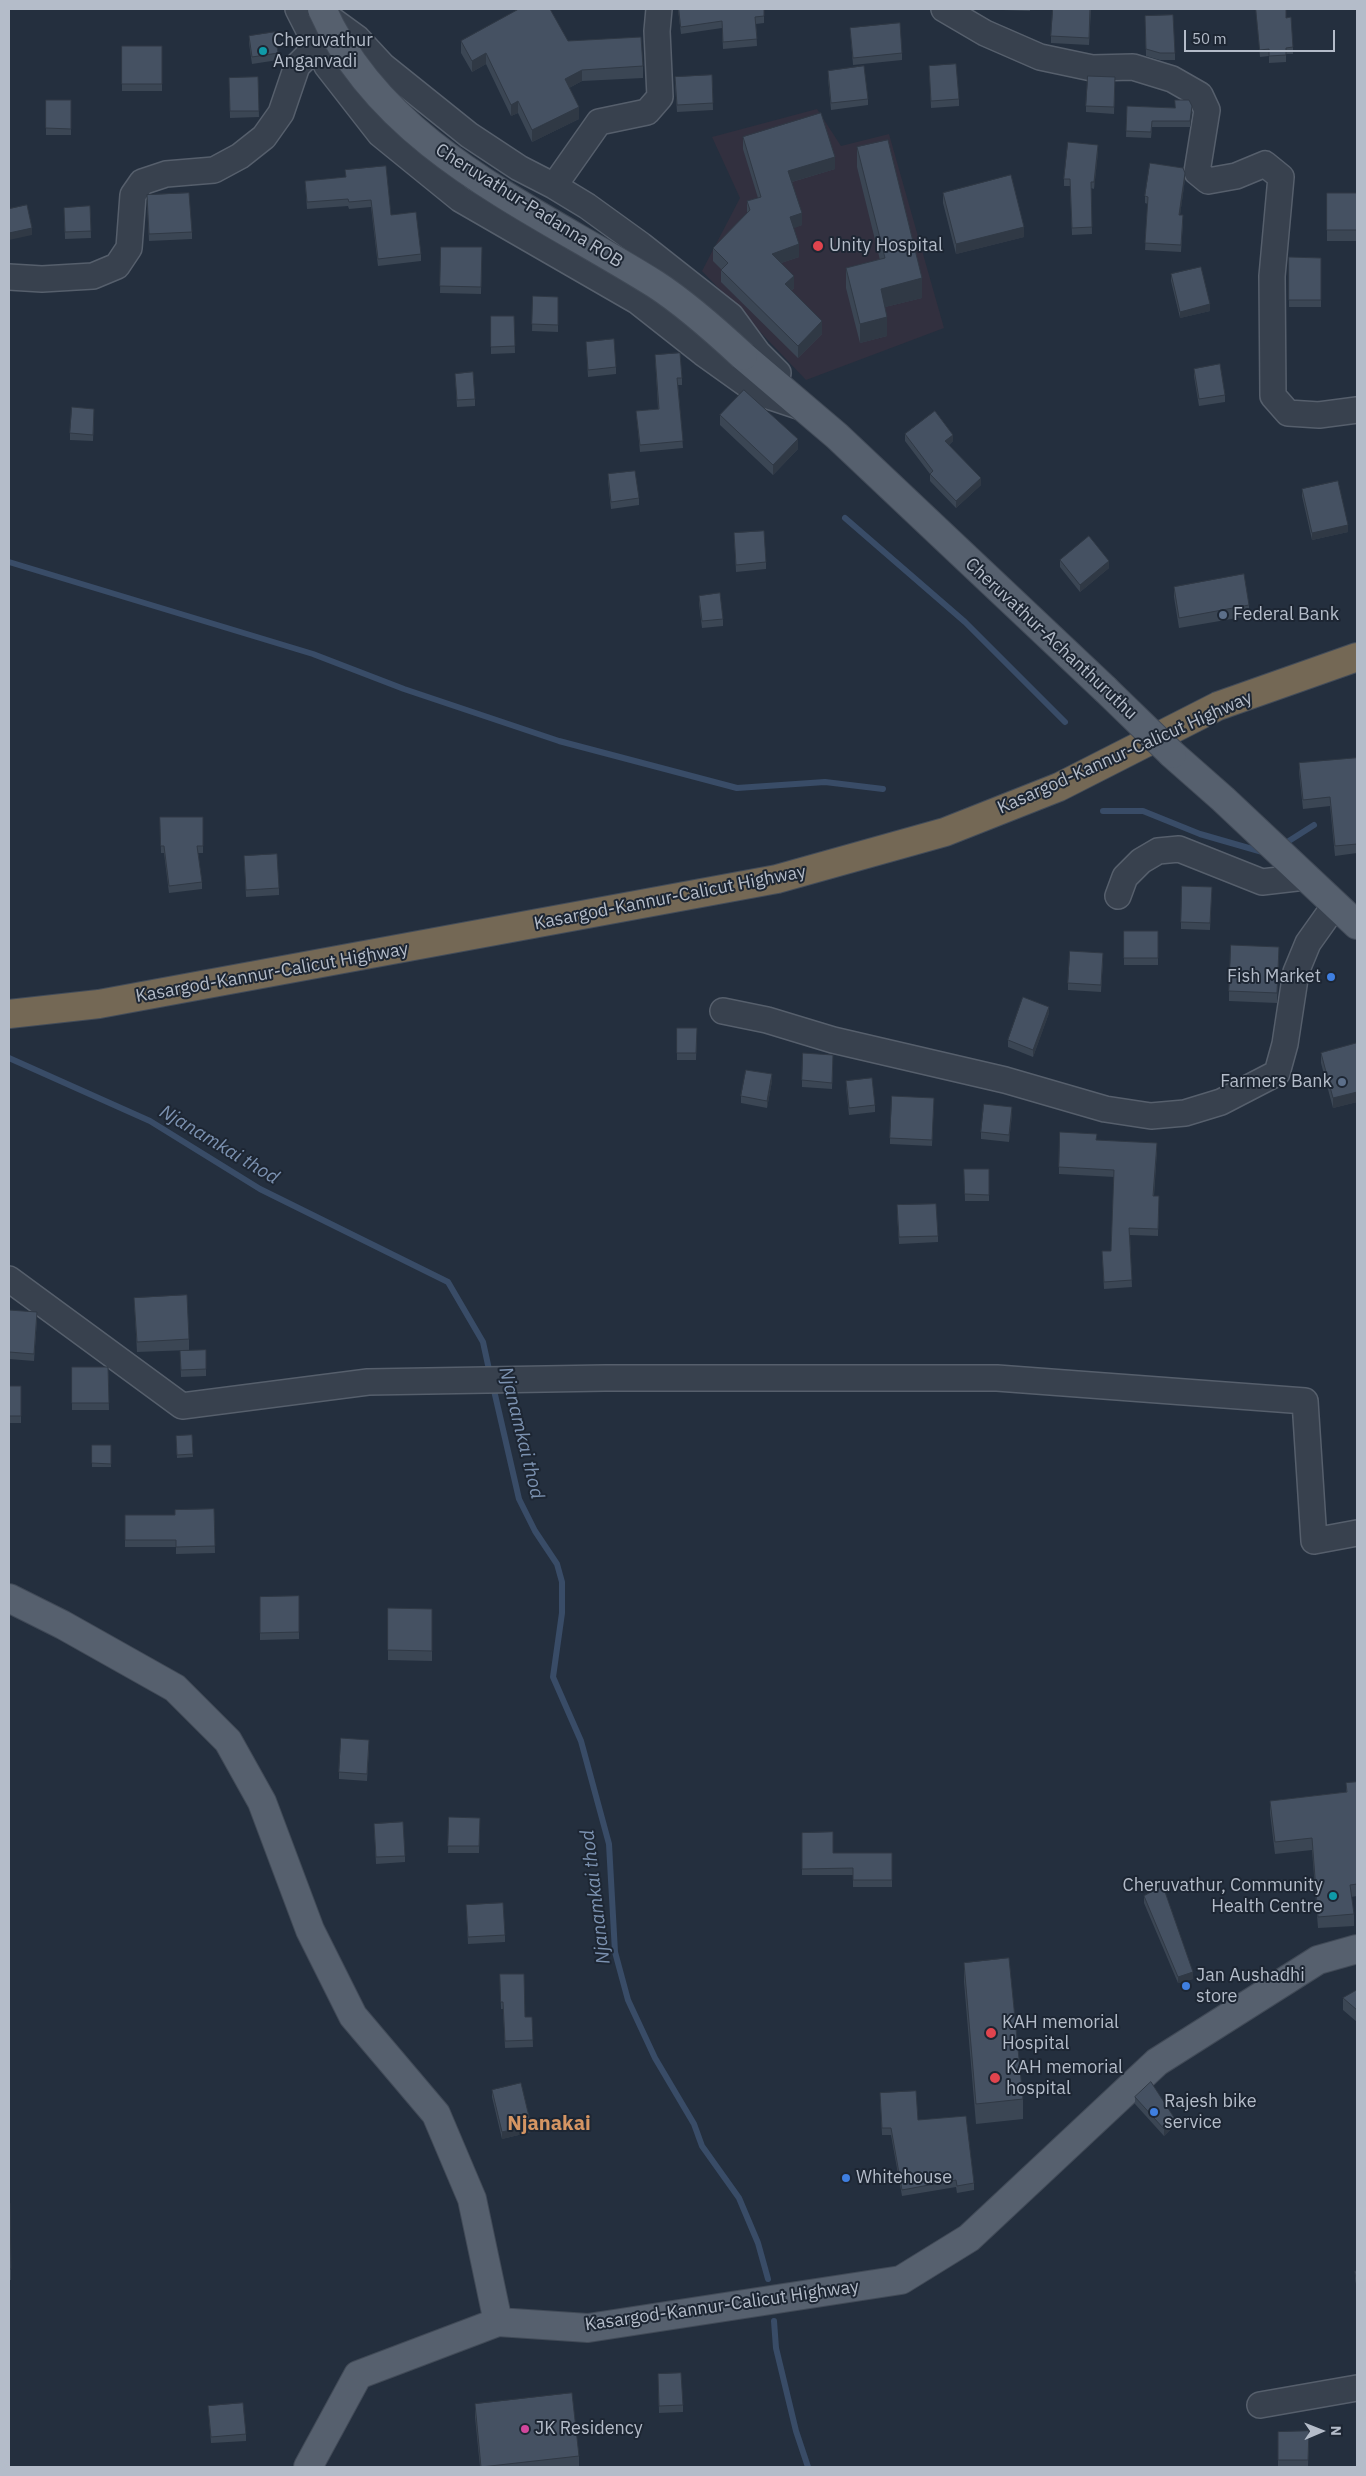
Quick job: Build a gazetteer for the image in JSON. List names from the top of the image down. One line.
{"streets":{"highway":["Kasargod-Kannur-Calicut Highway"],"main road":["Cheruvathur-Padanna ROB","Cheruvathur-Achanthuruthu"]},"crossings":[["Cheruvathur-Padanna ROB","Cheruvathur-Achanthuruthu"]],"districts":["Njanakai"],"water":["Njanamkai thod"],"places":["Cheruvathur Anganvadi","Unity Hospital","Federal Bank","Fish Market","Farmers Bank","Cheruvathur, Community Health Centre","Jan Aushadhi store","KAH memorial Hospital","KAH memorial hospital","Rajesh bike service","Whitehouse","JK Residency"],"scale_bar":"50 m","north":"right"}
